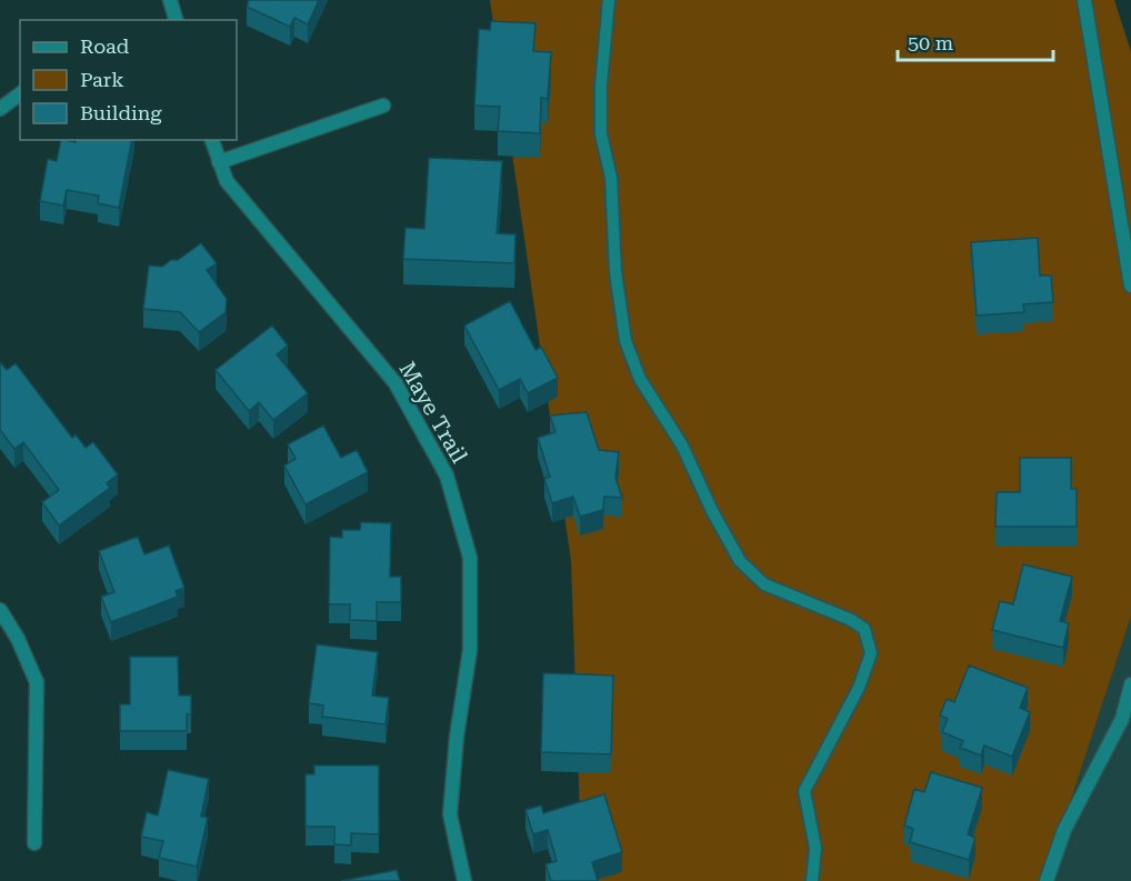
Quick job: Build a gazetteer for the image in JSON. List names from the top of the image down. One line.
{"streets":{"street":["Maye Trail"]},"legend":["Road","Park","Building"],"scale_bar":"50 m"}
